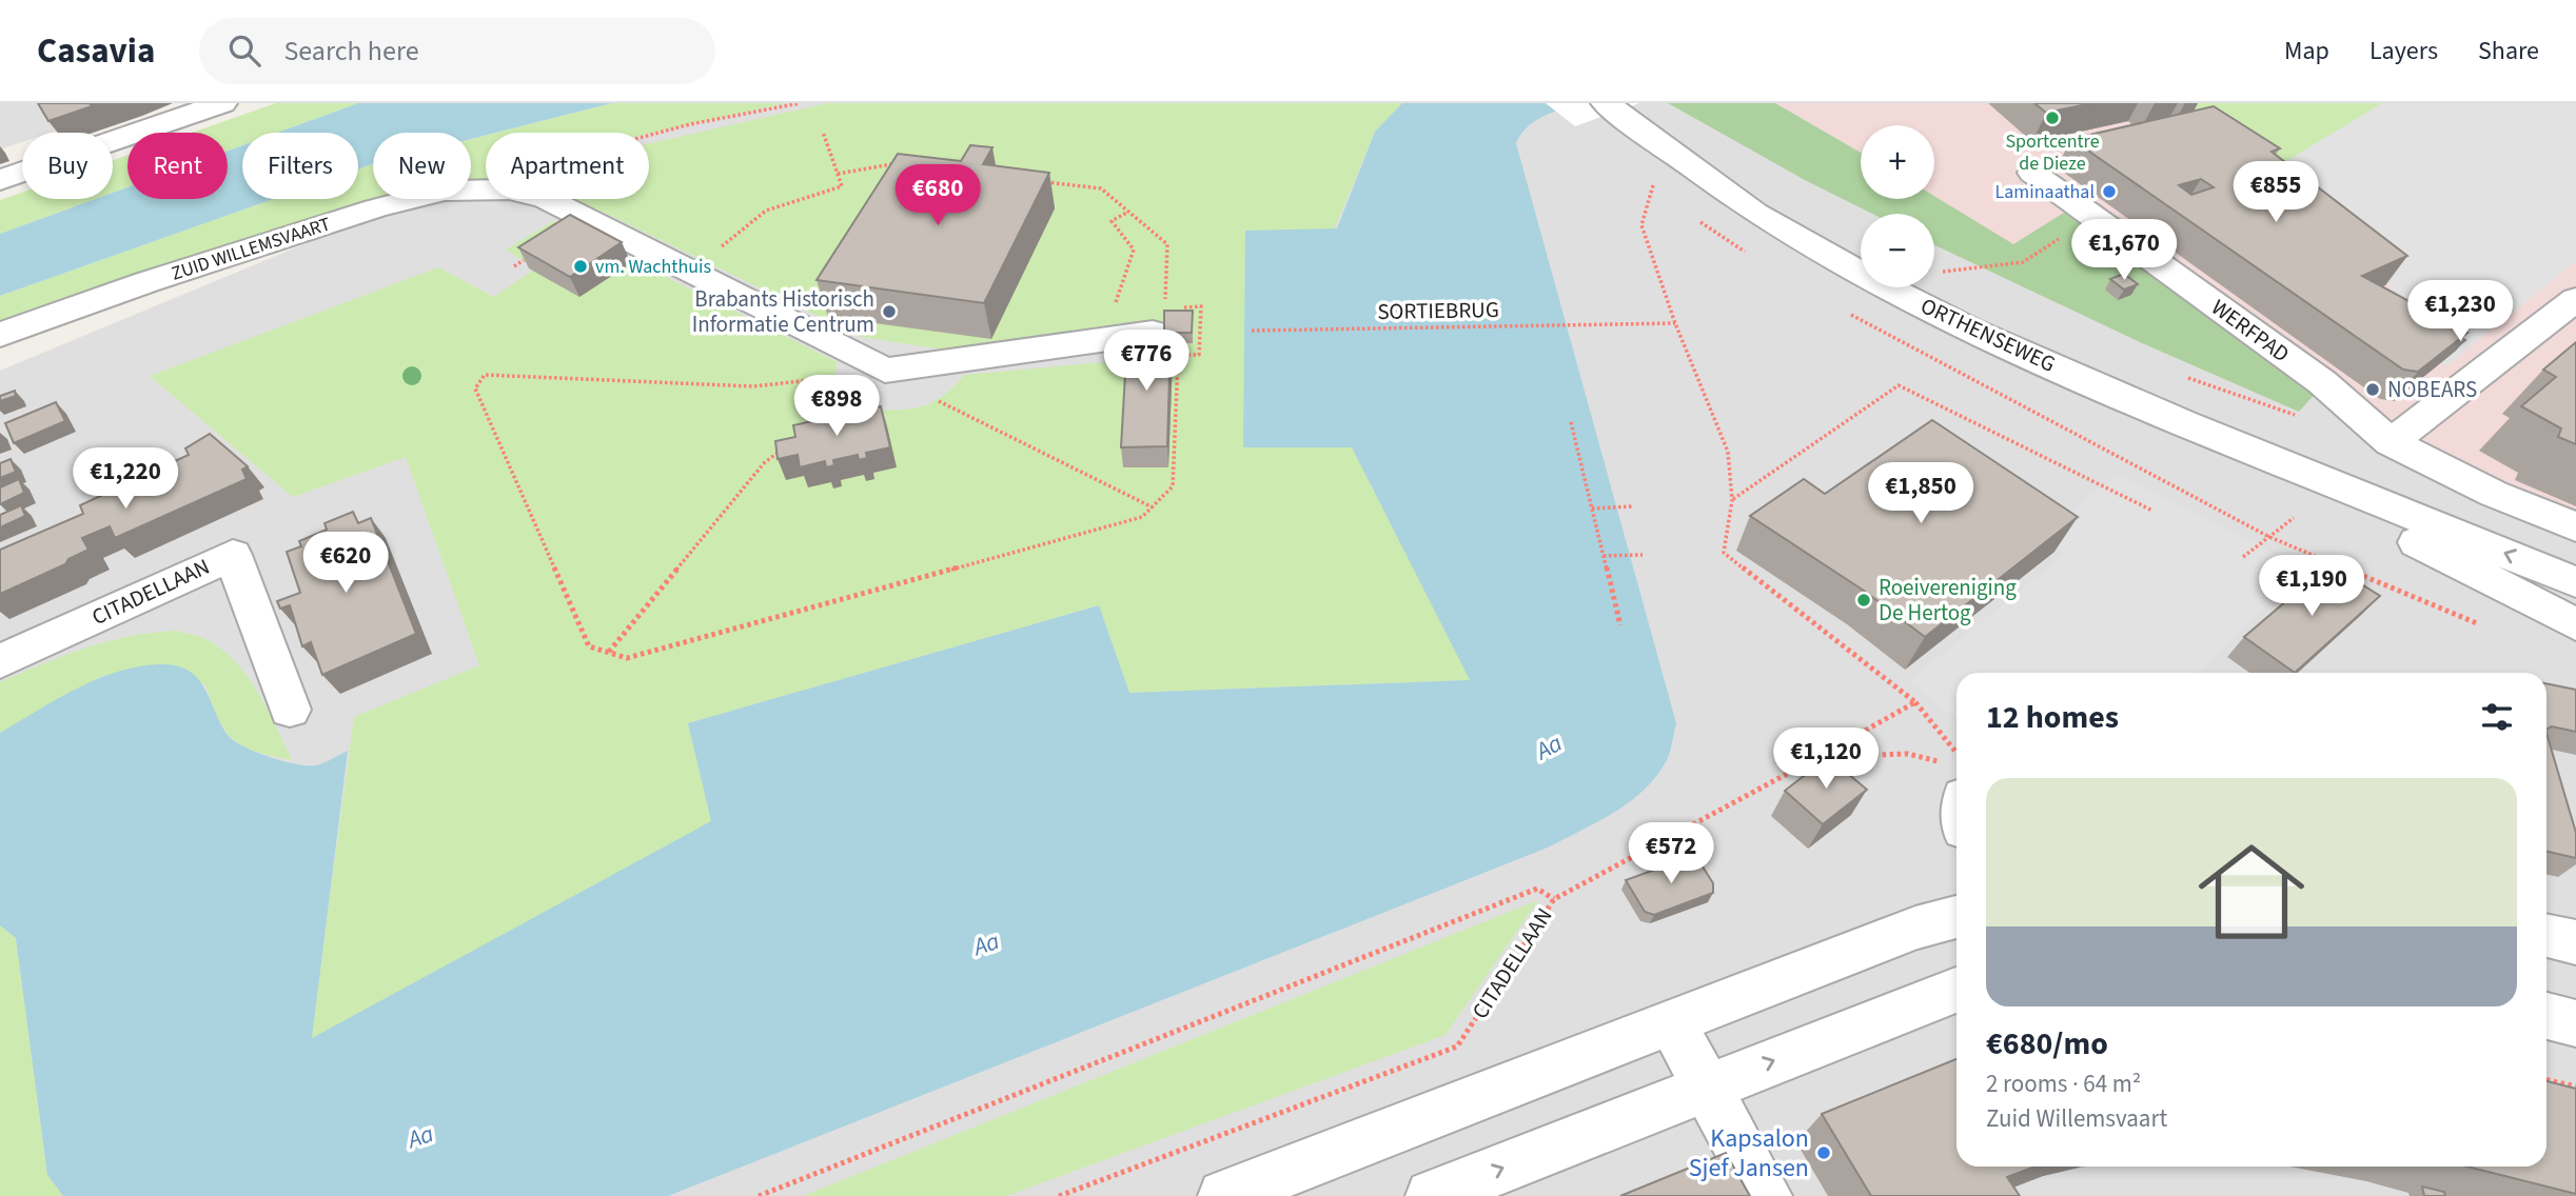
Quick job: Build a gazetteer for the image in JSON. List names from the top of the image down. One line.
{"streets":{"street":["ZUID WILLEMSVAART","WERFPAD","ORTHENSEWEG","CITADELLAAN"],"path":["SORTIEBRUG"]},"water":["Aa"],"places":["Sportcentre de Dieze","Laminaathal","vm. Wachthuis","Brabants Historisch Informatie Centrum","NOBEARS","Roeivereniging De Hertog","Kapsalon Sjef Jansen"],"page":{"header":"Casavia","search":"Search here","nav":["Map","Layers","Share"],"map_buttons":["+","−"],"chip":["Buy","Rent","Filters","New","Apartment"],"price":["€855","€680","€1,670","€1,230","€776","€898","€1,220","€1,850","€620","€1,190","€1,120","€572"],"heading":"12 homes","list":[{"name":"€680/mo","note":"2 rooms · 64 m² · Zuid Willemsvaart"}]}}
